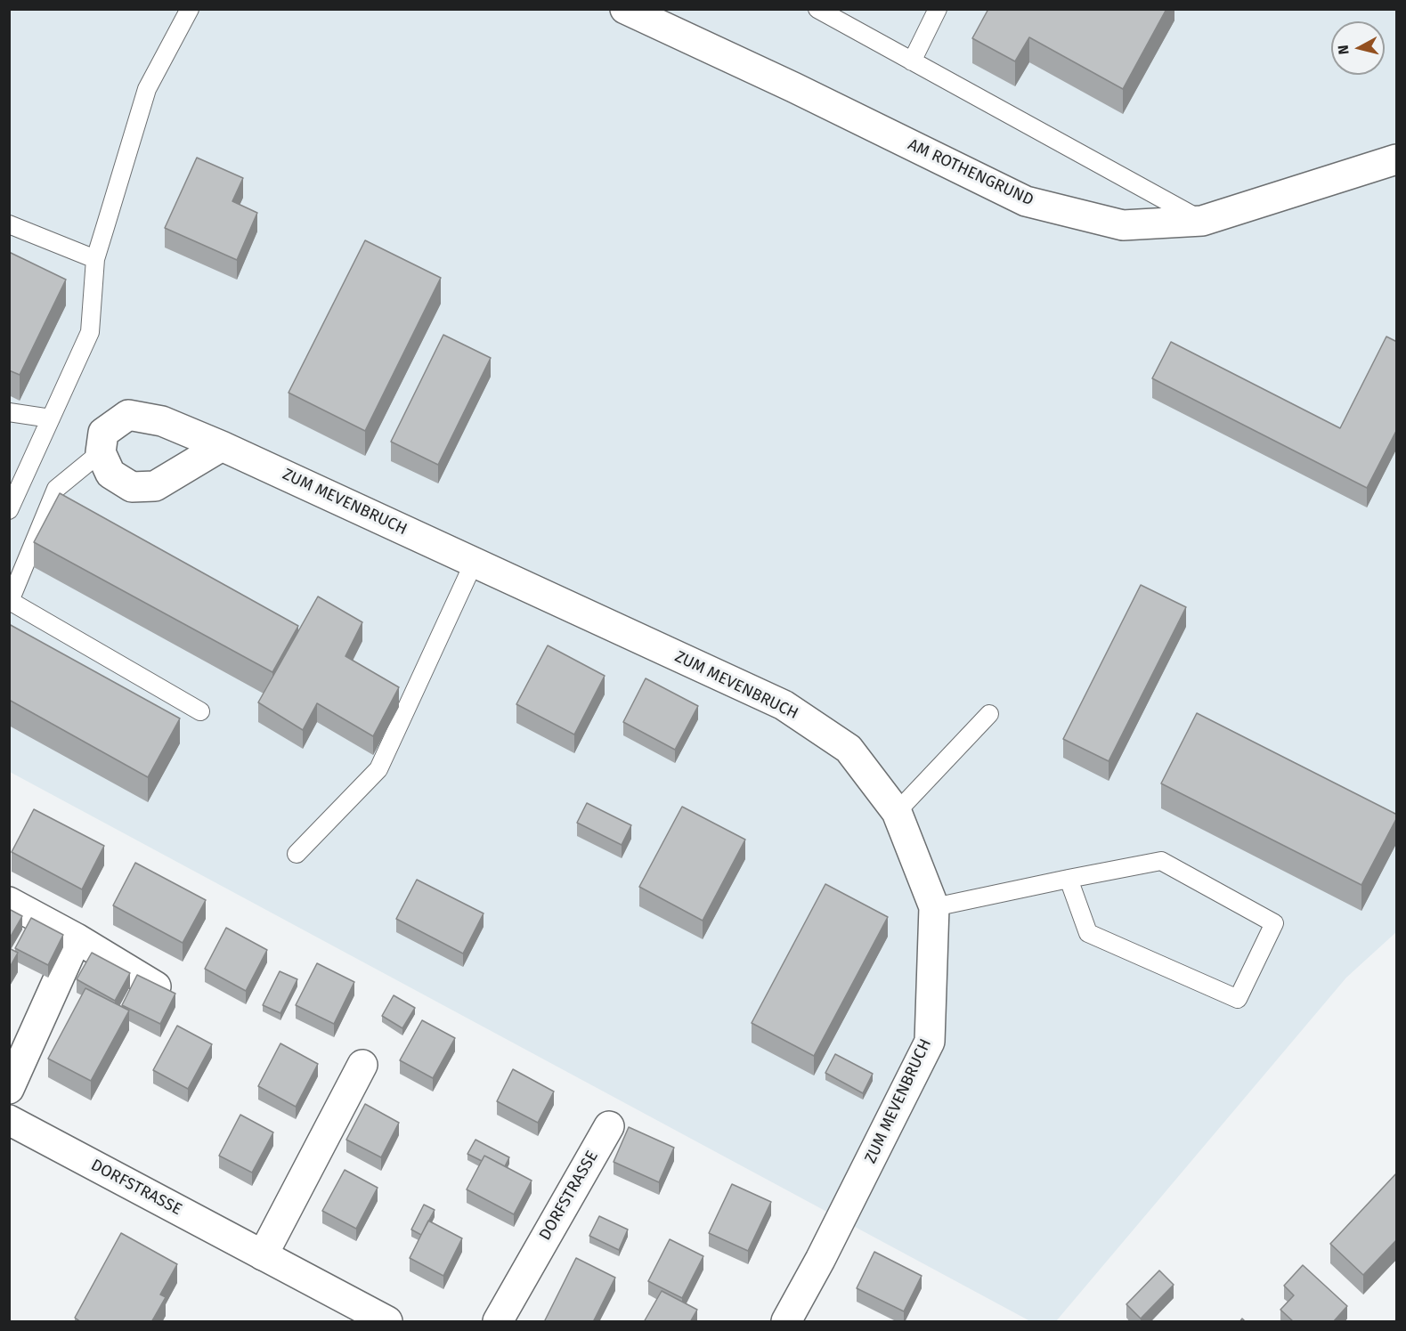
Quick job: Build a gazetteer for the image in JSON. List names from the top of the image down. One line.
{"streets":{"street":["AM ROTHENGRUND","ZUM MEVENBRUCH","DORFSTRASSE"]},"north":"left"}
